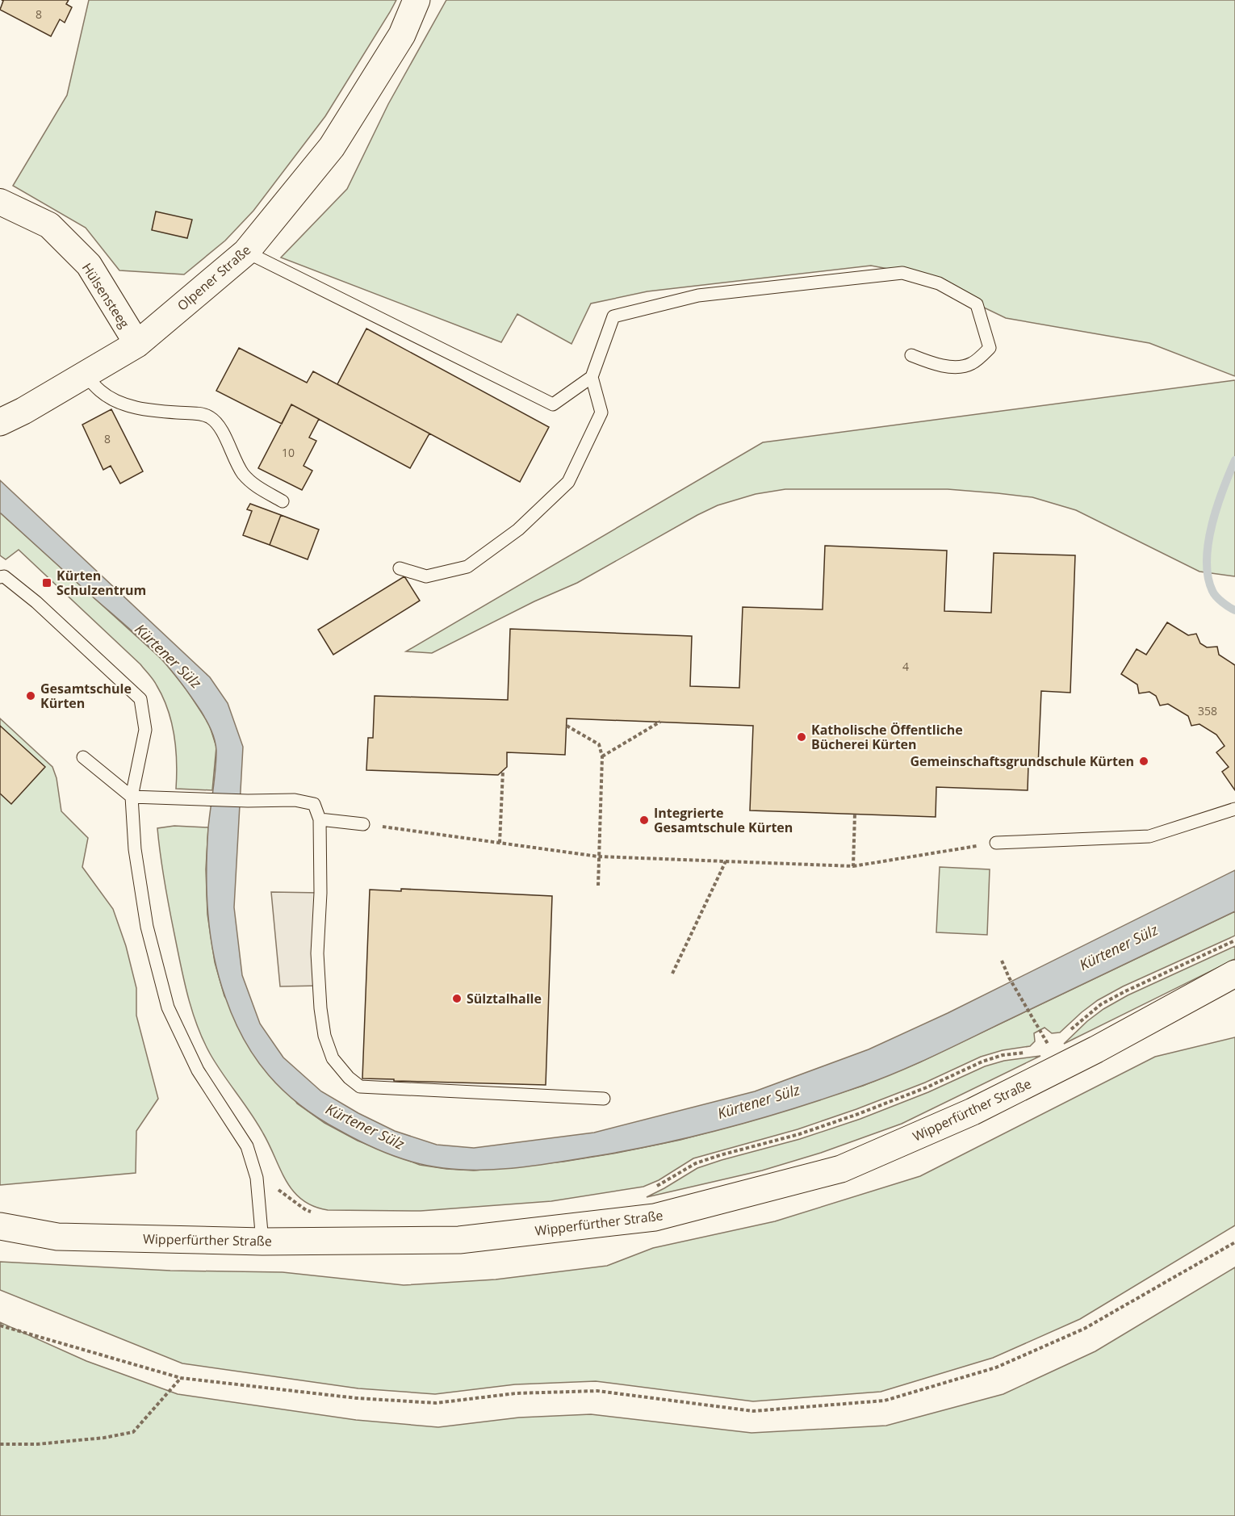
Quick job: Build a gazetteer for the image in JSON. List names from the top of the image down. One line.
{"streets":{"main road":["Olpener Straße","Wipperfürther Straße"],"street":["Hülsensteeg"]},"crossings":[["Olpener Straße","Hülsensteeg"]],"water":["Kürtener Sülz"],"places":{"transit":["Kürten Schulzentrum"],"other":["Gesamtschule Kürten","Katholische Öffentliche Bücherei Kürten","Gemeinschaftsgrundschule Kürten","Integrierte Gesamtschule Kürten","Sülztalhalle"]},"house_numbers":["8","8","10","4","358"]}
